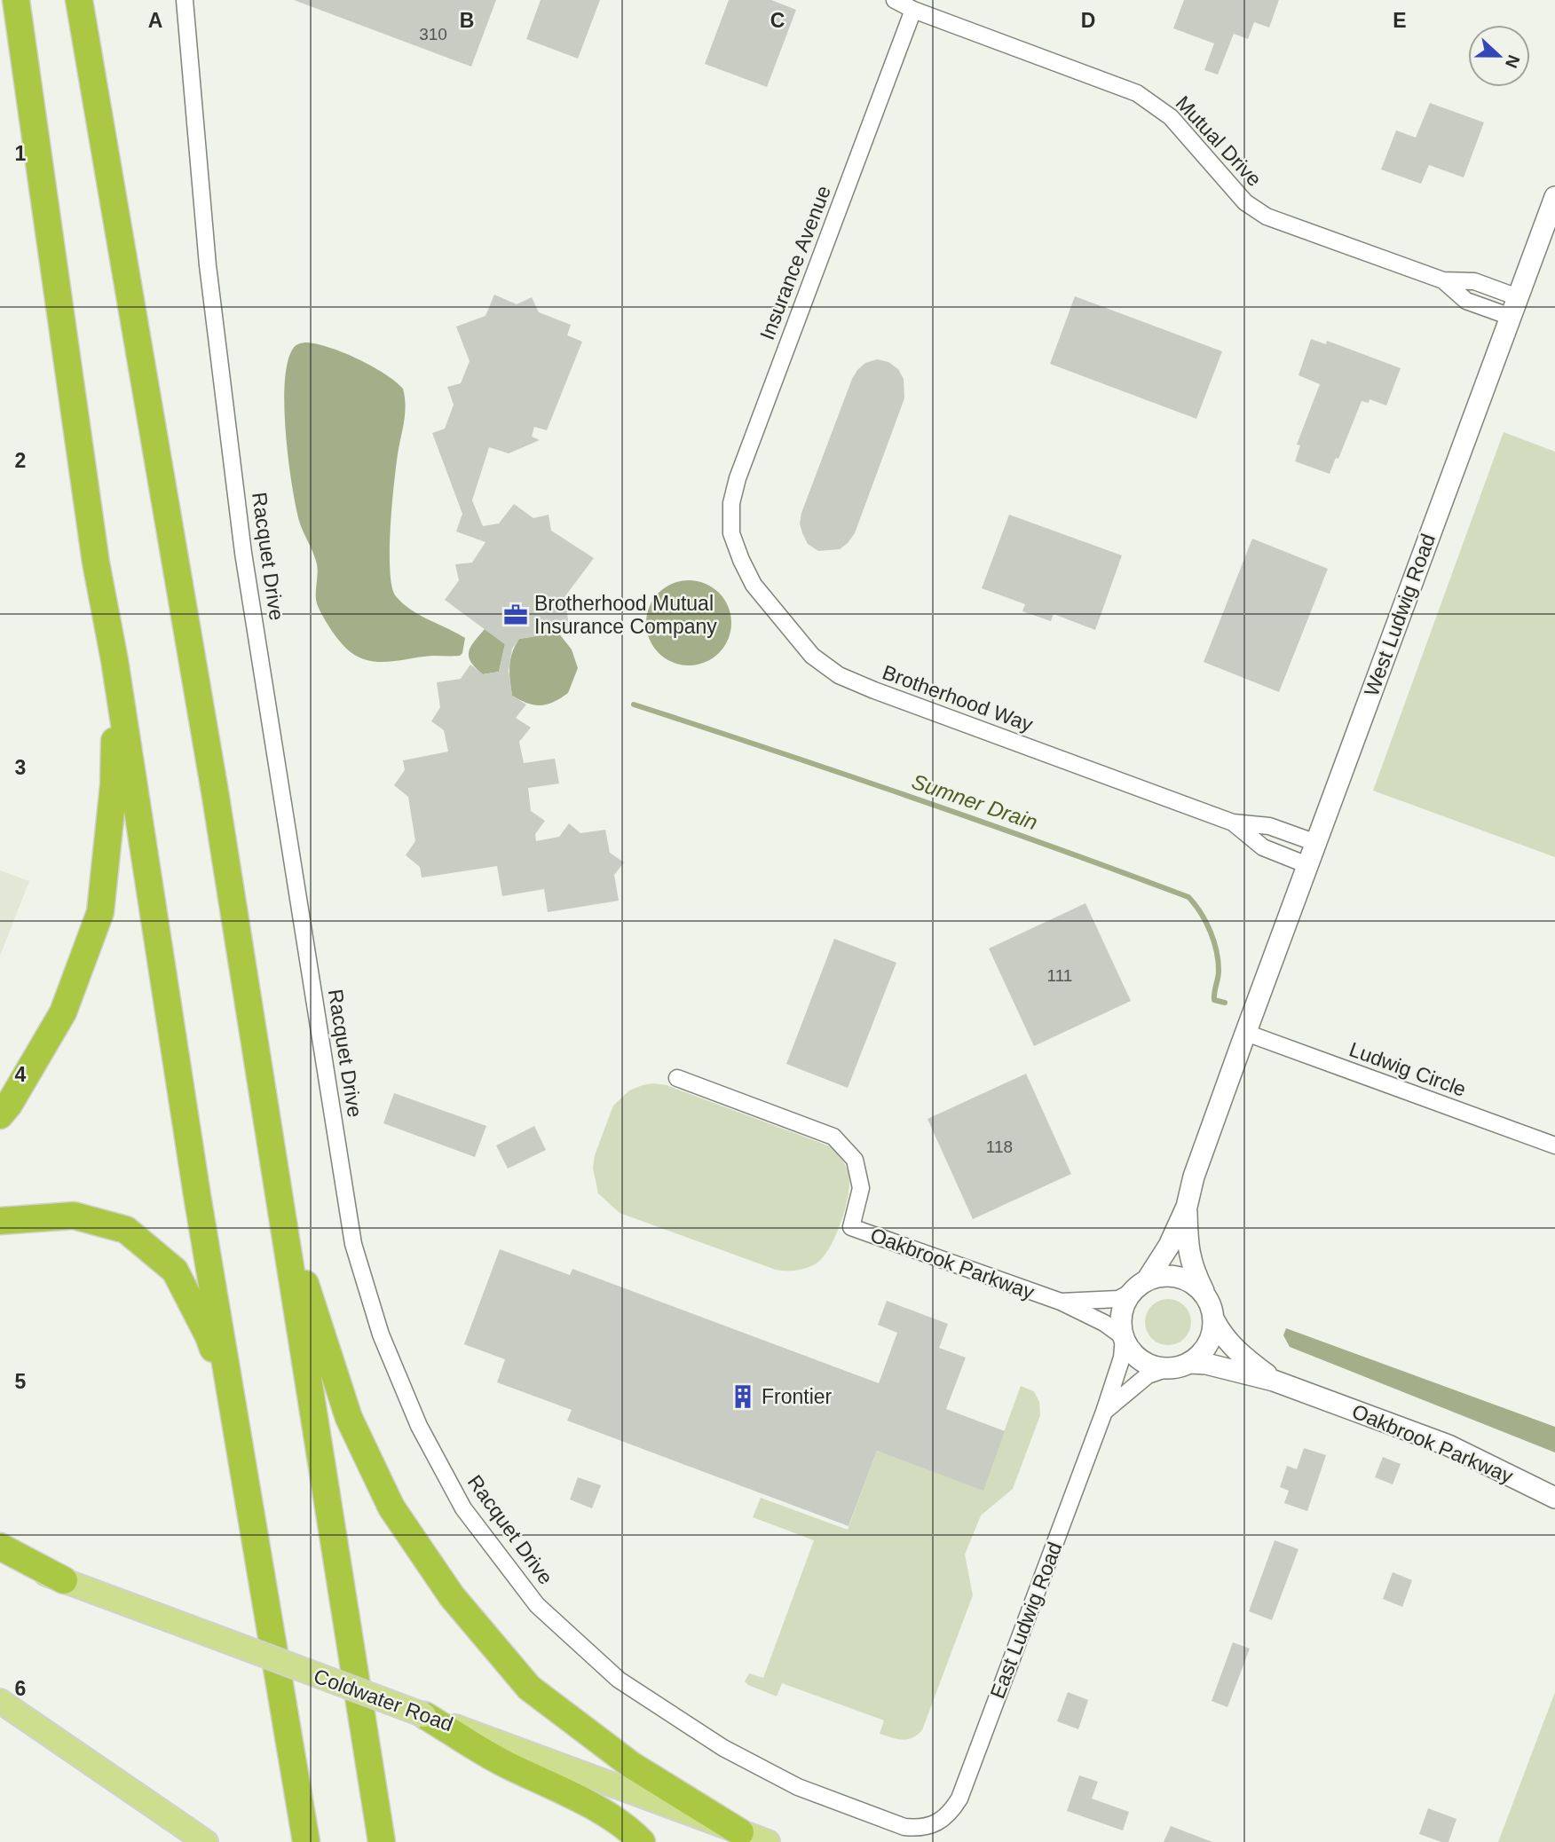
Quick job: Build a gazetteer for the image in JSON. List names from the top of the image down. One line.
{"streets":{"main road":["West Ludwig Road","Oakbrook Parkway","Coldwater Road"],"street":["Mutual Drive","Insurance Avenue","Racquet Drive","Brotherhood Way","Ludwig Circle","East Ludwig Road"]},"crossings":[["Mutual Drive","Insurance Avenue"],["Mutual Drive","West Ludwig Road"],["Insurance Avenue","Brotherhood Way"],["Racquet Drive","East Ludwig Road"],["West Ludwig Road","Brotherhood Way"],["West Ludwig Road","Ludwig Circle"],["Oakbrook Parkway","East Ludwig Road"]],"water":["Sumner Drain"],"places":{"office":["Brotherhood Mutual Insurance Company"],"building":["Frontier"]},"house_numbers":["310","111","118"],"north":"right","grid":{"columns":["A","B","C","D","E"],"rows":["1","2","3","4","5","6"]}}
